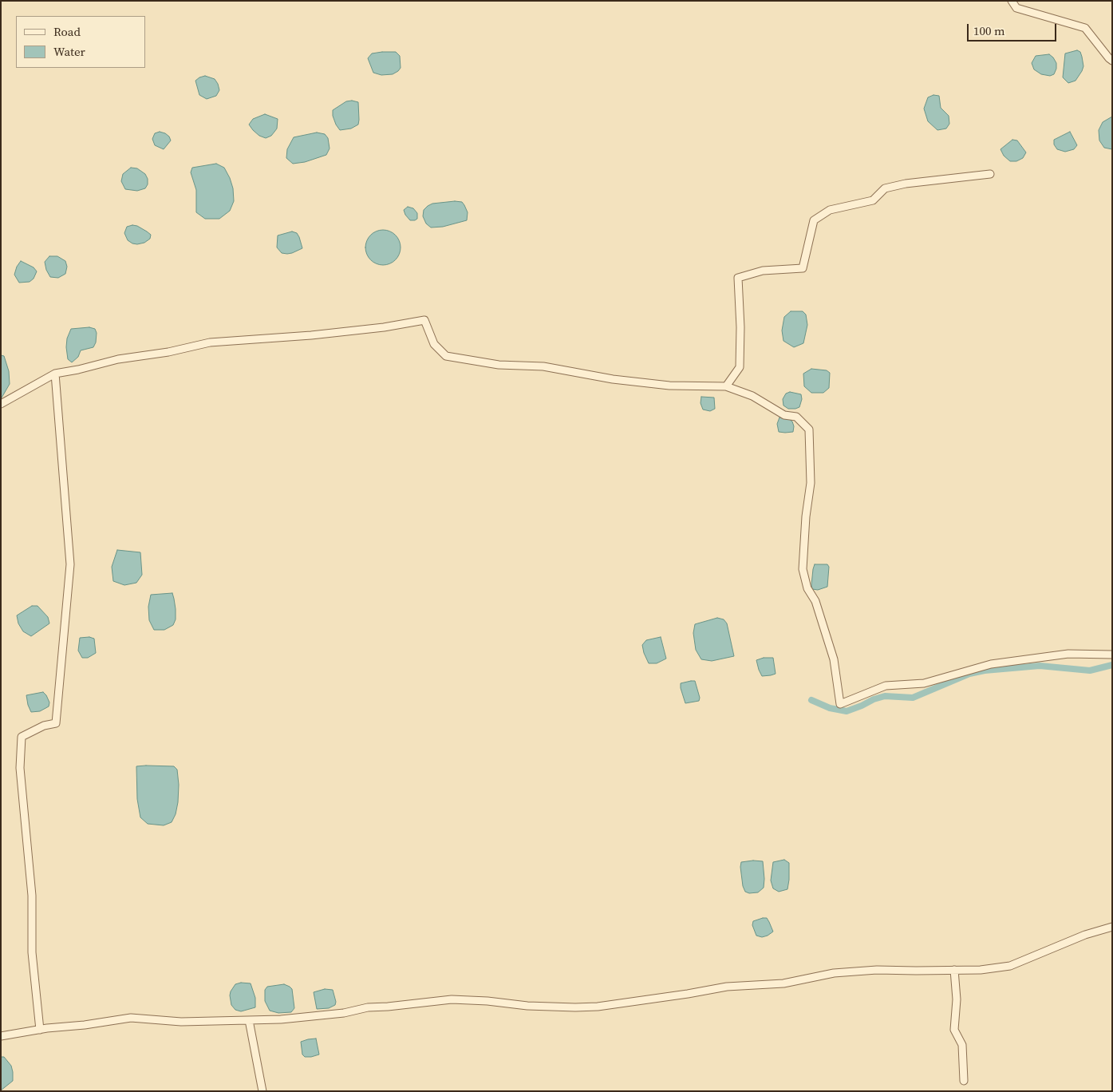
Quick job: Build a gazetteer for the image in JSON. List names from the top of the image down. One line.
{"legend":["Road","Water"],"scale_bar":"100 m"}
